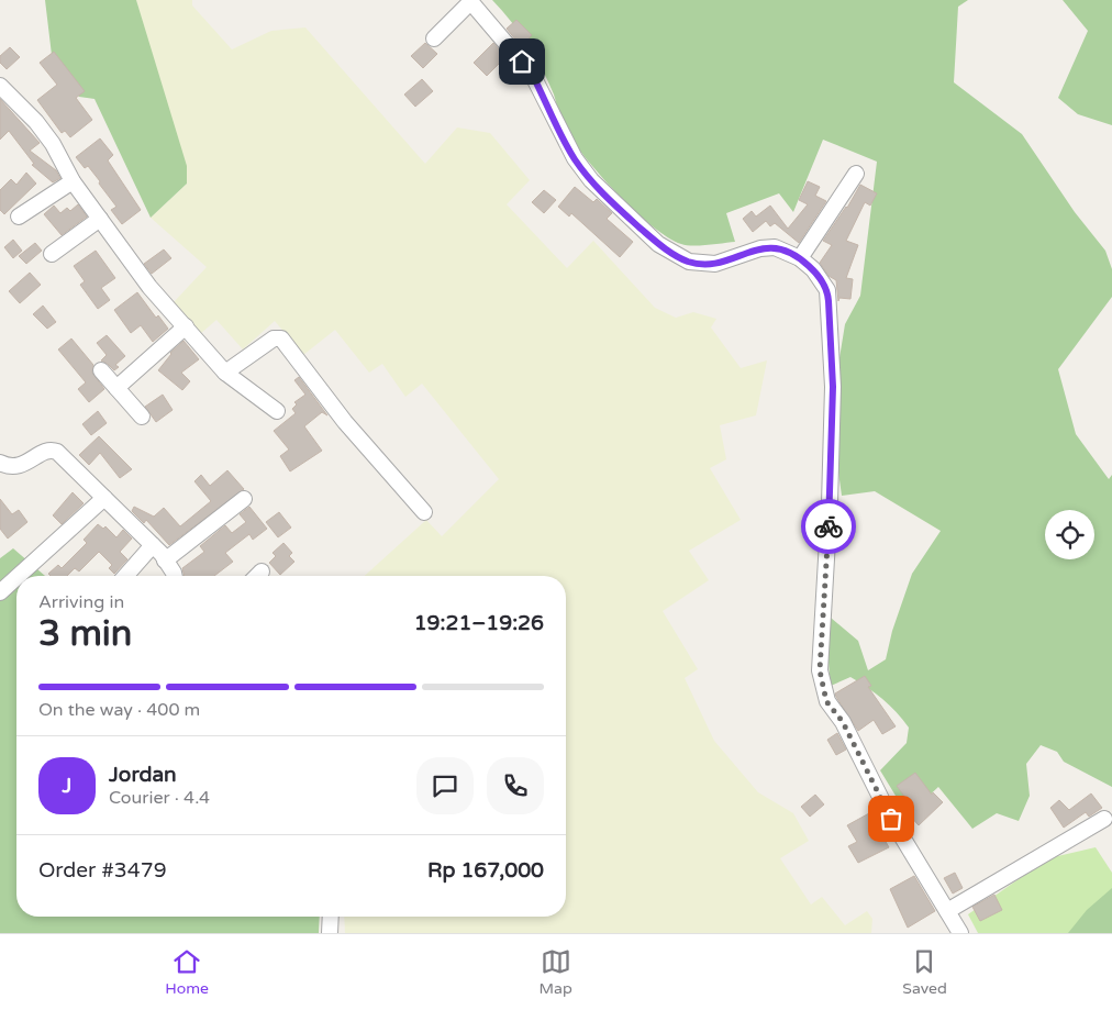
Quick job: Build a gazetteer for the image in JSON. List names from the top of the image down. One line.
{"page":{"heading":["3 min","Arriving in","19:21–19:26"],"panel":["Jordan","Courier · 4.4","Order #3479","Rp 167,000"],"bar":"On the way · 400 m","round":"J","tabs":["Home","Map","Saved"]}}
